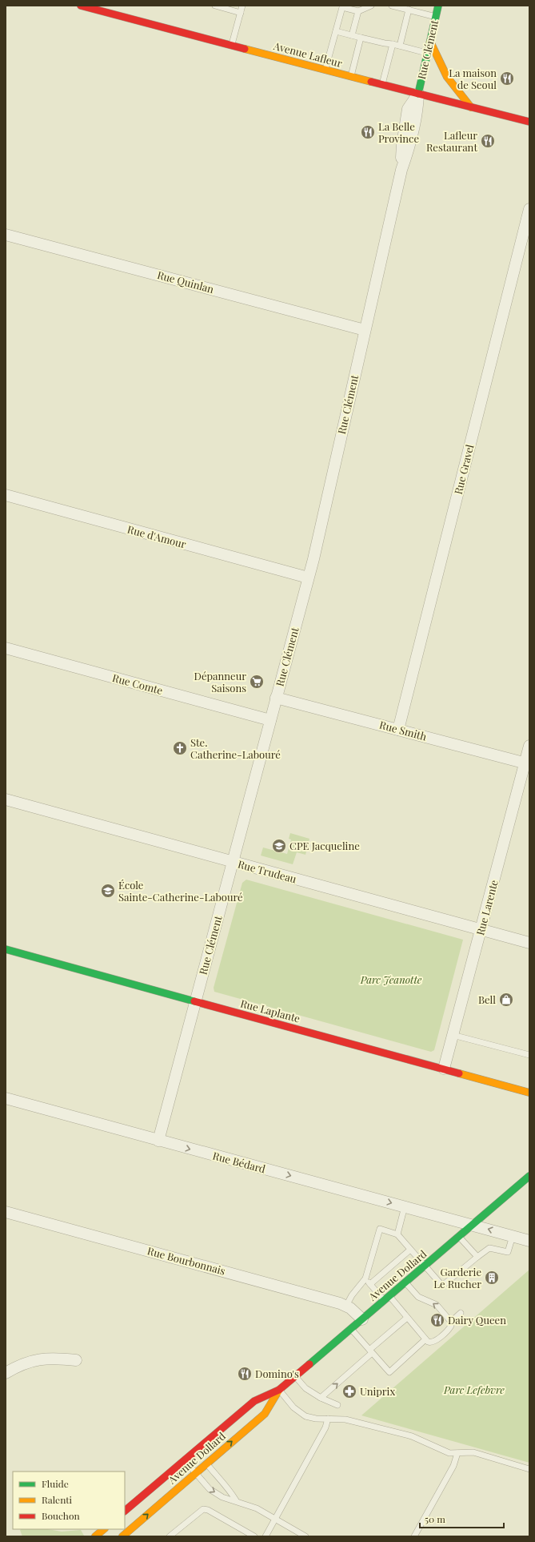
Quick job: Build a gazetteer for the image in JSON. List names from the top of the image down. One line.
{"streets":{"main road":["Rue Clément","Avenue Lafleur","Rue Laplante","Avenue Dollard"],"street":["Rue Quinlan","Rue Gravel","Rue d'Amour","Rue Comte","Rue Smith","Rue Trudeau","Rue Larente","Rue Bédard","Rue Bourbonnais"]},"crossings":[["Rue Clément","Avenue Lafleur"],["Rue Clément","Rue Quinlan"],["Rue Clément","Rue d'Amour"],["Rue Clément","Rue Comte"],["Rue Clément","Rue Smith"],["Rue Clément","Rue Trudeau"],["Rue Clément","Rue Laplante"],["Rue Clément","Rue Bédard"],["Rue Gravel","Rue Smith"],["Rue Smith","Rue Larente"],["Rue Trudeau","Rue Larente"],["Rue Larente","Rue Laplante"],["Rue Bédard","Avenue Dollard"],["Rue Bourbonnais","Avenue Dollard"]],"parks":["Parc Jeanotte","Parc Lefebvre"],"places":{"restaurant":["La maison de Seoul","La Belle Province","Lafleur Restaurant","Dairy Queen","Domino's"],"supermarket":["Dépanneur Saisons"],"church":["Ste. Catherine-Labouré"],"school or university":["CPE Jacqueline","École Sainte-Catherine-Labouré"],"shop":["Bell"],"building":["Garderie Le Rucher"],"pharmacy":["Uniprix"]},"legend":["Fluide","Ralenti","Bouchon"],"scale_bar":"50 m"}
